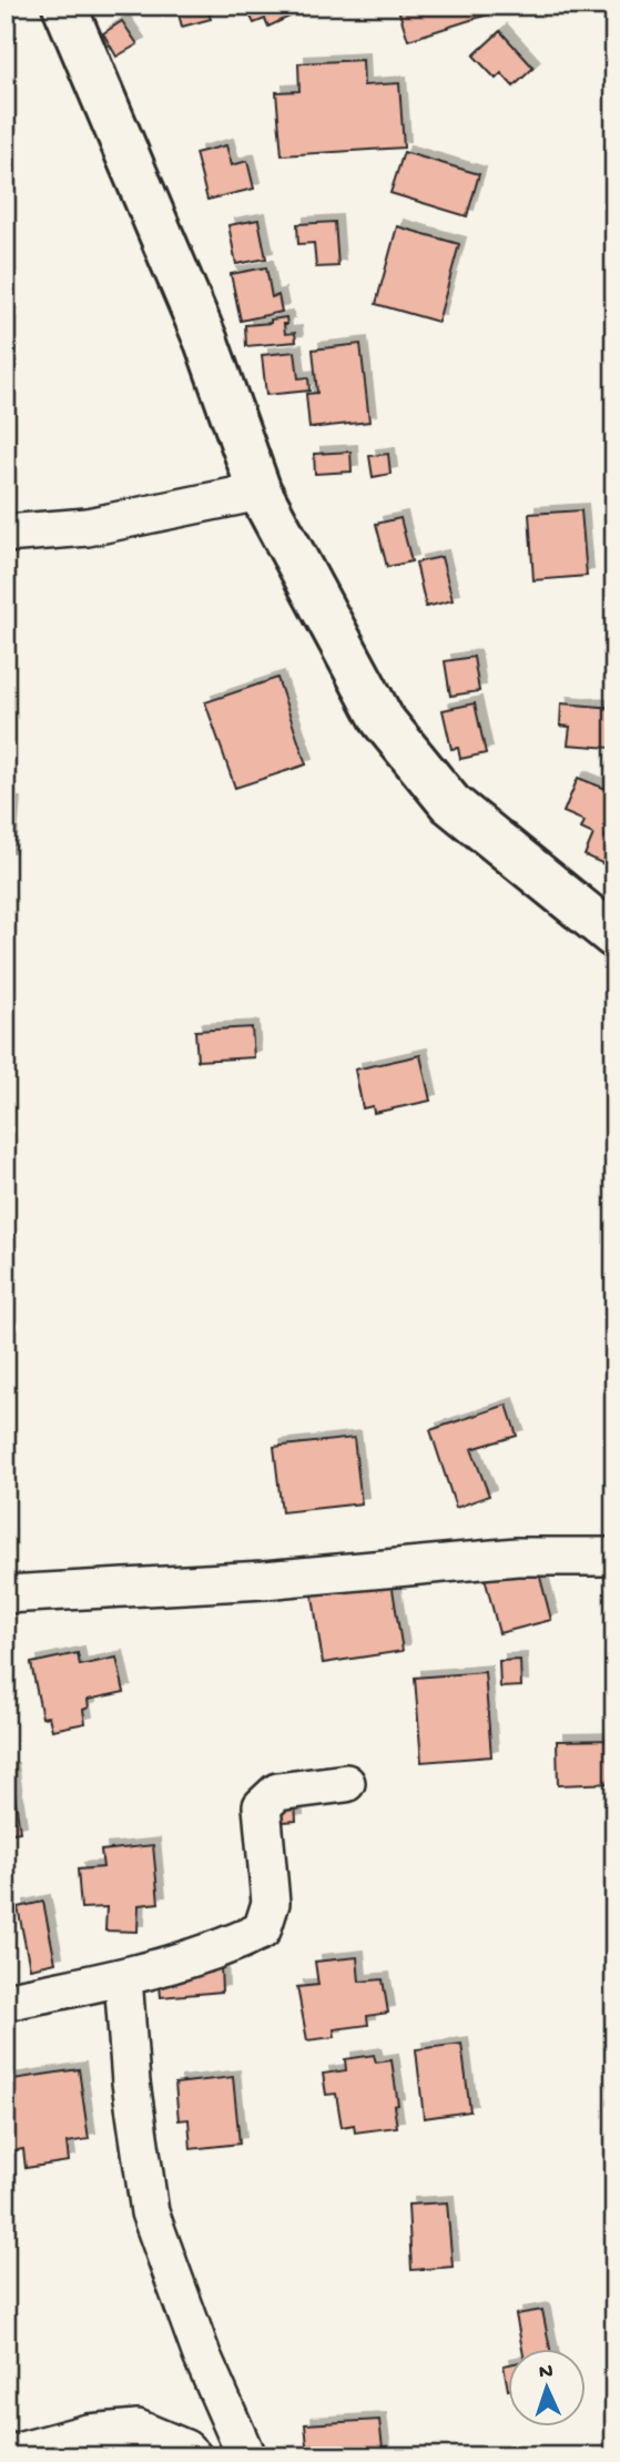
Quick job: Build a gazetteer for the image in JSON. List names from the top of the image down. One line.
{"north":"top"}
